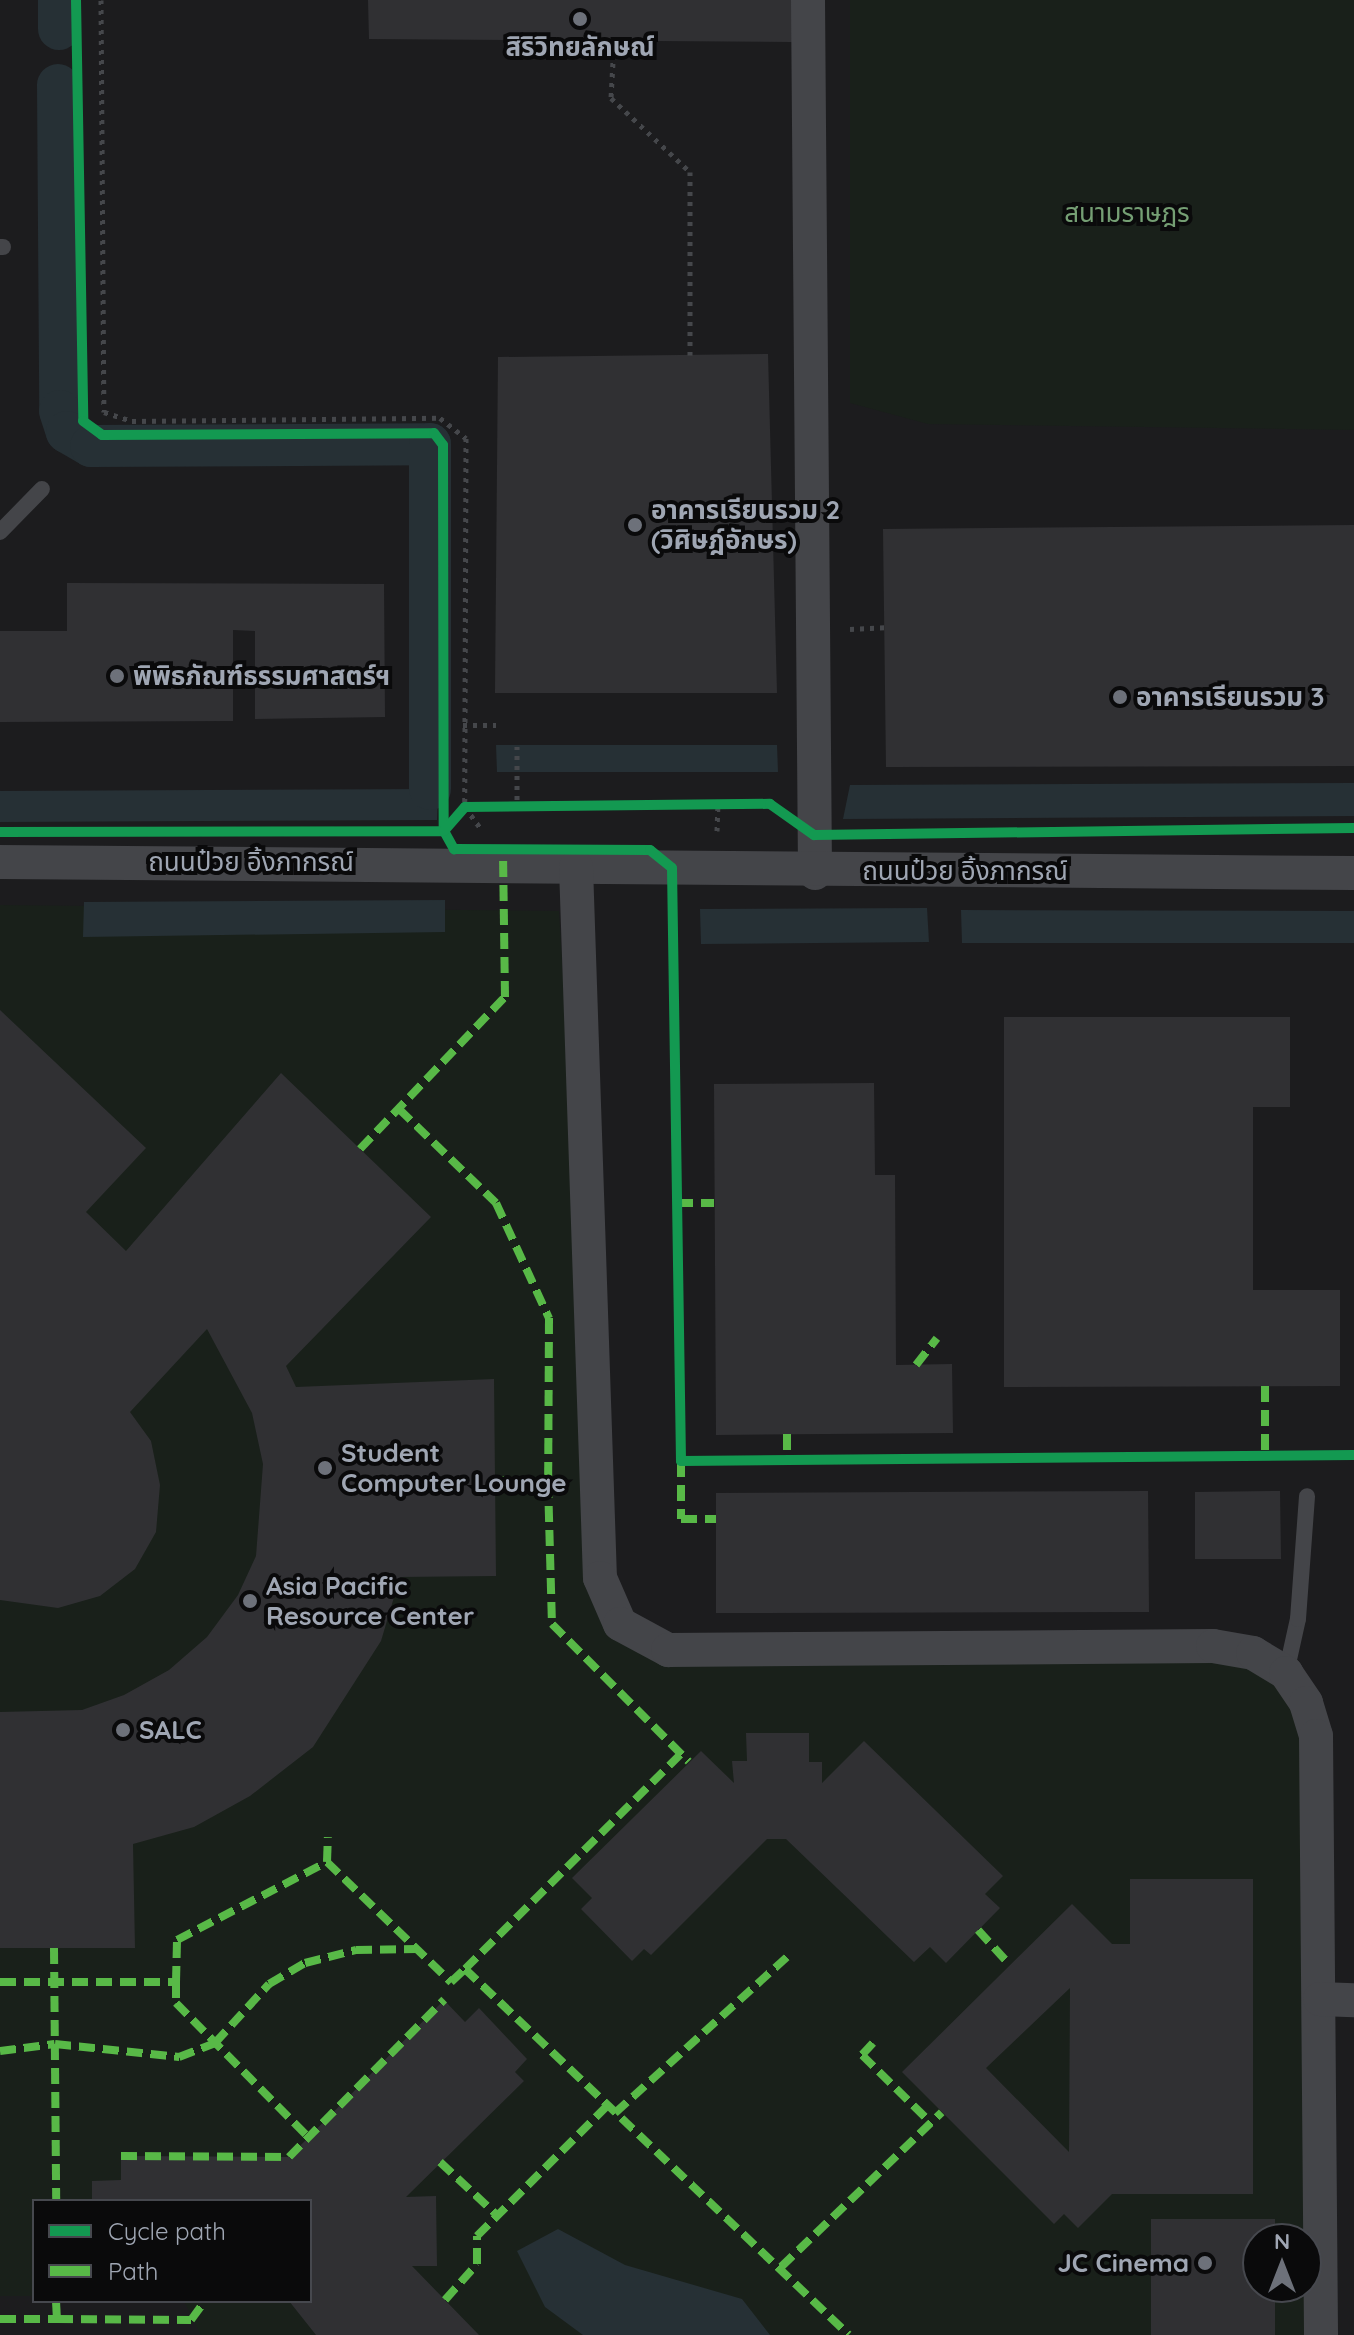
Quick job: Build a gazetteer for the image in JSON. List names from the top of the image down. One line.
{"streets":{"street":["ถนนป๋วย อิ้งภากรณ์"]},"parks":["สนามราษฎร"],"places":["สิริวิทยลักษณ์","อาคารเรียนรวม 2 (วิศิษฎ์อักษร)","พิพิธภัณฑ์ธรรมศาสตร์ฯ","อาคารเรียนรวม 3","Student Computer Lounge","Asia Pacific Resource Center","SALC","JC Cinema"],"legend":["Cycle path","Path"],"north":"top"}
